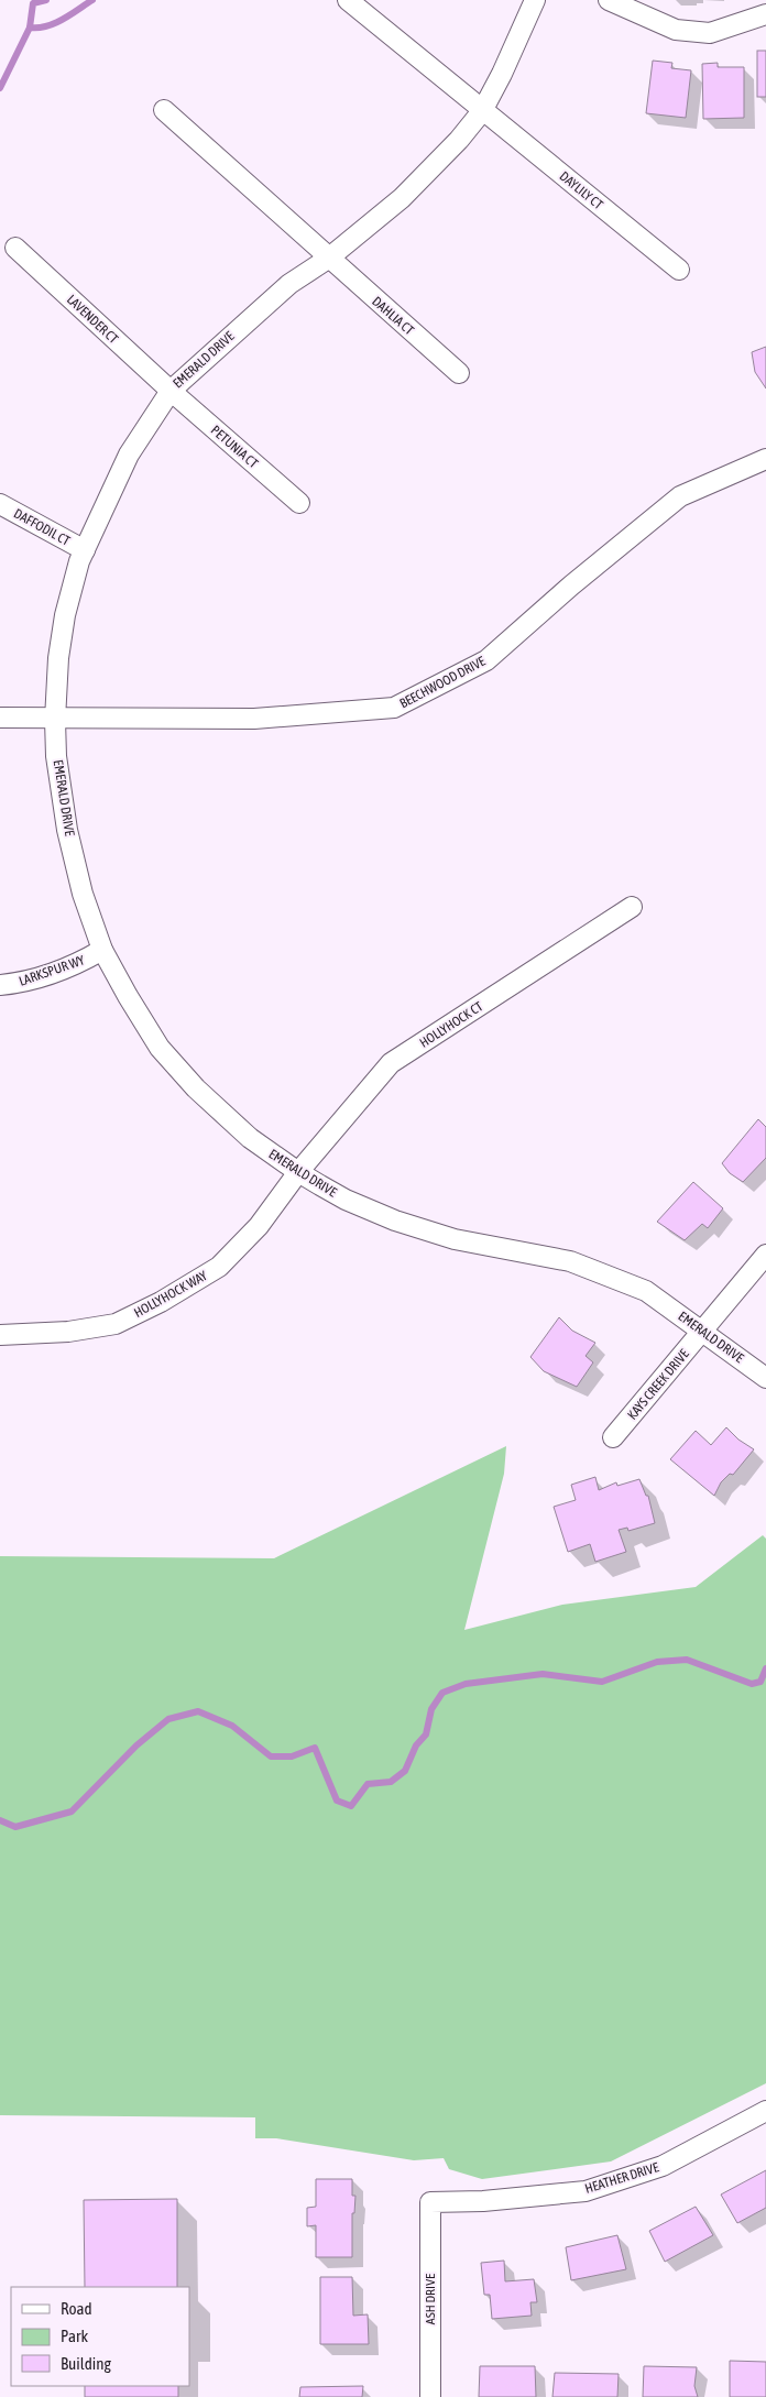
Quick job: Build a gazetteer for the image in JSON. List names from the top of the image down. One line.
{"streets":{"street":["DAYLILY CT","DAHLIA CT","LAVENDER CT","EMERALD DRIVE","PETUNIA CT","DAFFODIL CT","BEECHWOOD DRIVE","LARKSPUR WY","HOLLYHOCK CT","HOLLYHOCK WAY","KAYS CREEK DRIVE","HEATHER DRIVE","ASH DRIVE"]},"crossings":[["DAYLILY CT","EMERALD DRIVE"],["DAHLIA CT","EMERALD DRIVE"],["LAVENDER CT","EMERALD DRIVE"],["LAVENDER CT","PETUNIA CT"],["EMERALD DRIVE","PETUNIA CT"],["EMERALD DRIVE","DAFFODIL CT"],["EMERALD DRIVE","BEECHWOOD DRIVE"],["EMERALD DRIVE","LARKSPUR WY"],["EMERALD DRIVE","HOLLYHOCK CT"],["EMERALD DRIVE","HOLLYHOCK WAY"],["EMERALD DRIVE","KAYS CREEK DRIVE"],["HOLLYHOCK CT","HOLLYHOCK WAY"],["HEATHER DRIVE","ASH DRIVE"]],"legend":["Road","Park","Building"]}
